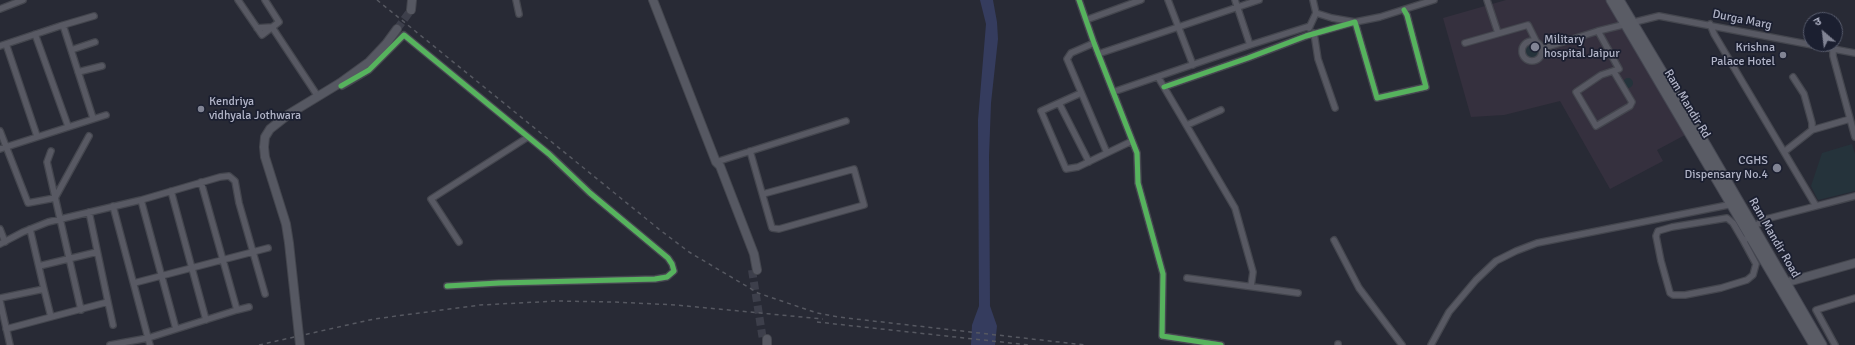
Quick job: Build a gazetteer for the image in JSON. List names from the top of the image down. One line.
{"streets":{"main road":["Ram Mandir Rd","Ram Mandir Road"],"street":["Durga Marg"]},"crossings":[["Durga Marg","Ram Mandir Rd"],["Ram Mandir Rd","Ram Mandir Road"]],"places":["Military hospital Jaipur","Krishna Palace Hotel","Kendriya vidhyala Jothwara","CGHS Dispensary No.4"],"north":"top left"}
